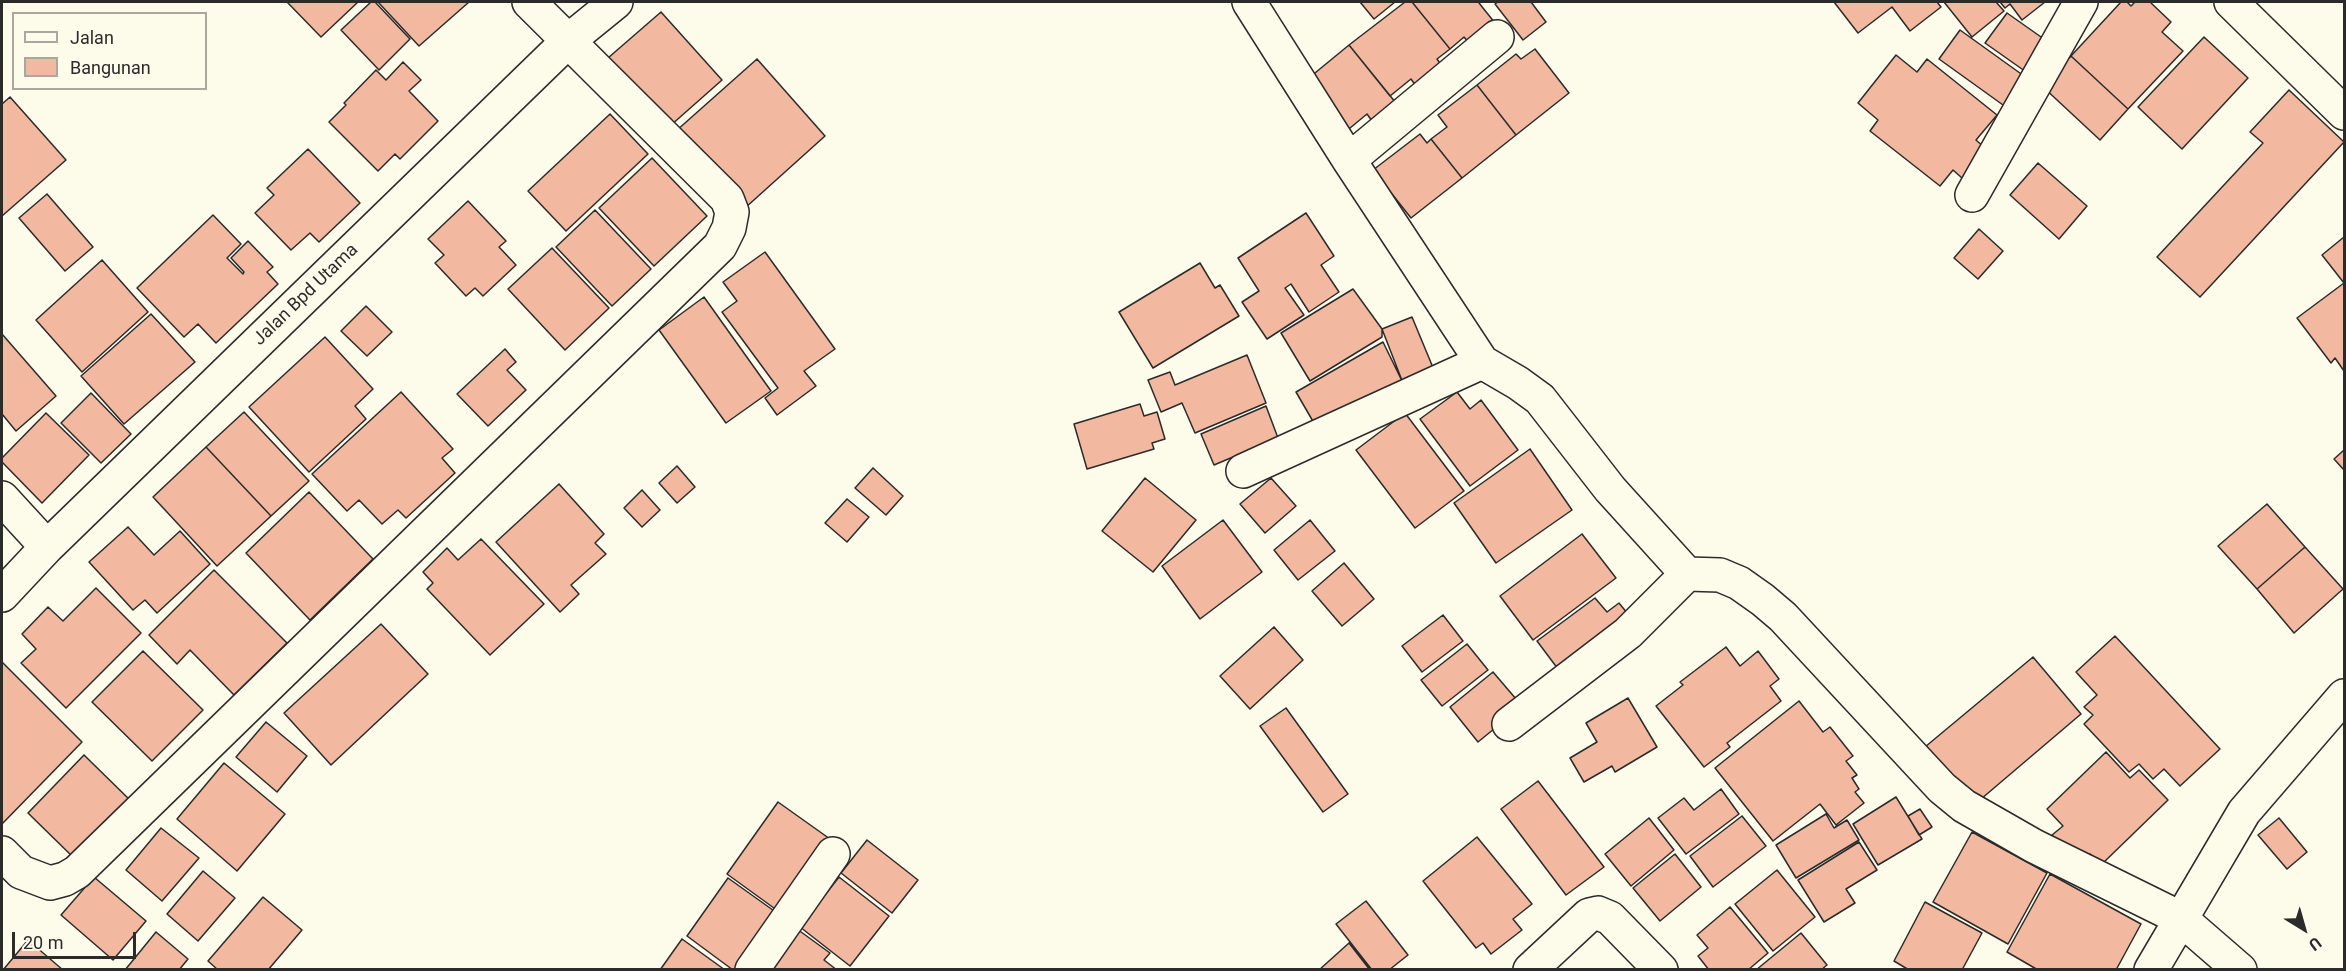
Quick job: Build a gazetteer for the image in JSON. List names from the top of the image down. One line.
{"streets":{"street":["Jalan Bpd Utama"]},"legend":["Jalan","Bangunan"],"scale_bar":"20 m","north":"bottom right"}
